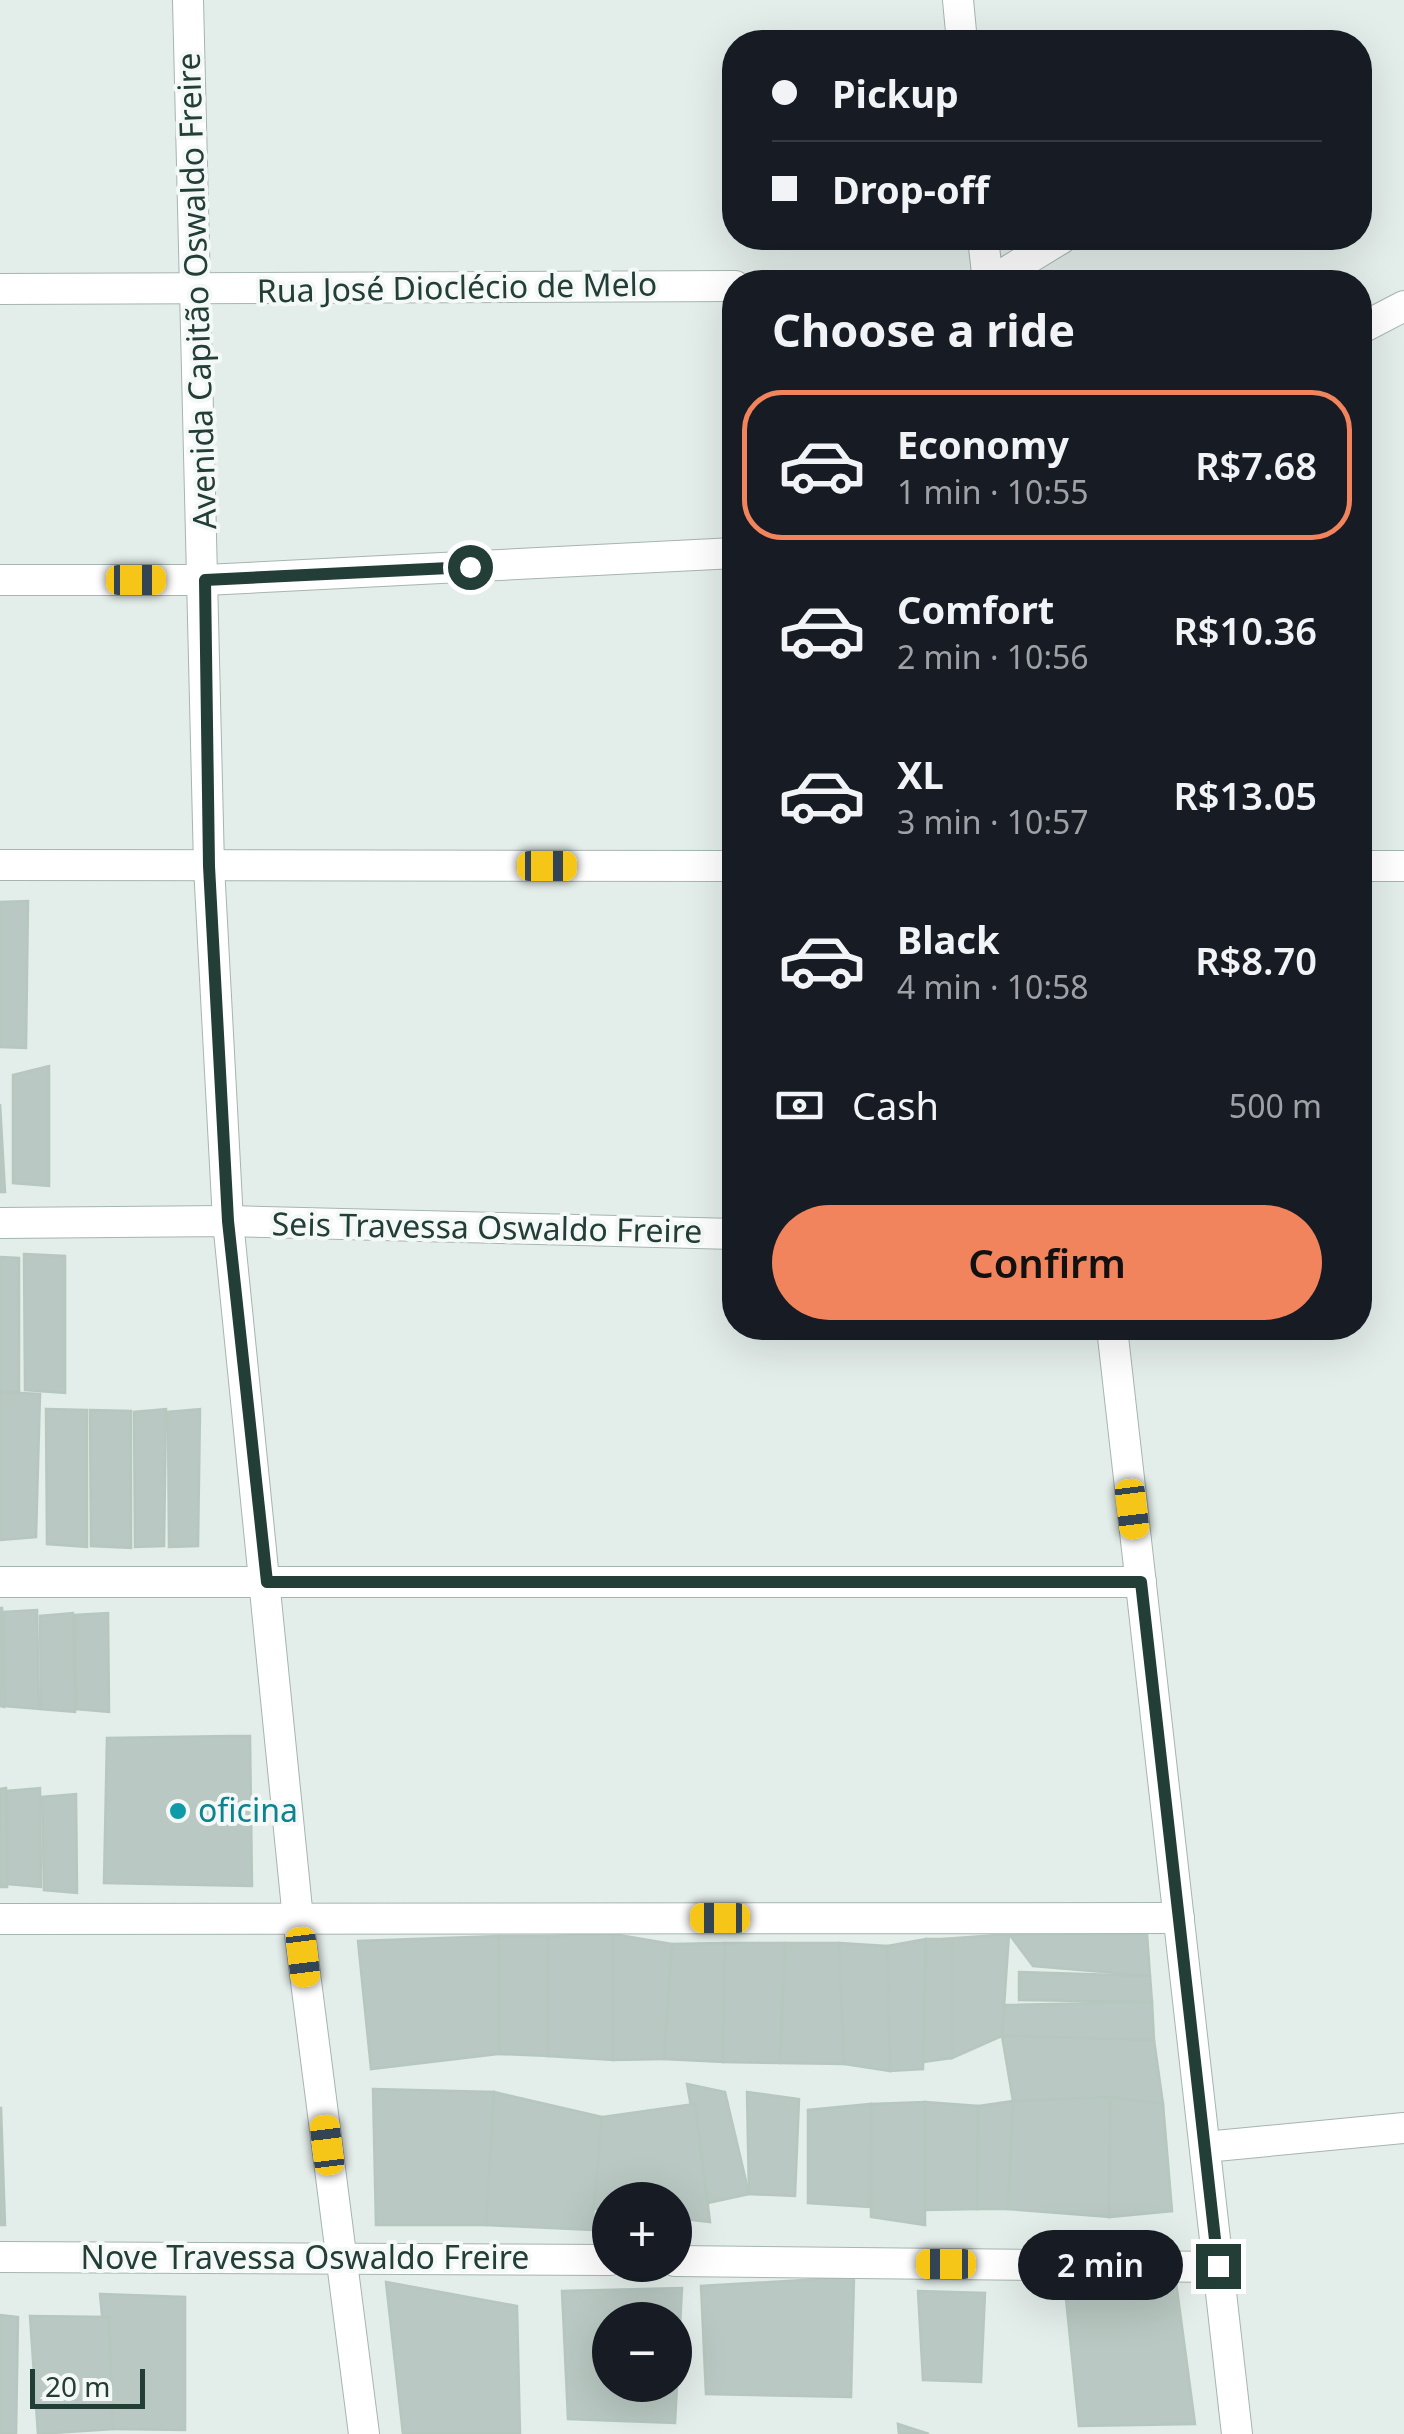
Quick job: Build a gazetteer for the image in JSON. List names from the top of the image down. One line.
{"streets":{"street":["Rua José Dioclécio de Melo","Avenida Capitão Oswaldo Freire","Seis Travessa Oswaldo Freire","Nove Travessa Oswaldo Freire"]},"crossings":[["Rua José Dioclécio de Melo","Avenida Capitão Oswaldo Freire"],["Avenida Capitão Oswaldo Freire","Seis Travessa Oswaldo Freire"],["Avenida Capitão Oswaldo Freire","Nove Travessa Oswaldo Freire"]],"places":["oficina"],"scale_bar":"20 m","page":{"banner":["Pickup","Drop-off"],"heading":"Choose a ride","list":[{"name":"Economy","note":"1 min · 10:55","value":"R$7.68"},{"name":"Comfort","note":"2 min · 10:56","value":"R$10.36"},{"name":"XL","note":"3 min · 10:57","value":"R$13.05"},{"name":"Black","note":"4 min · 10:58","value":"R$8.70"}],"pay":["Cash","500 m"],"buttons":"Confirm","map_buttons":["+","−"],"bubble":"2 min","scale":"20 m"}}
